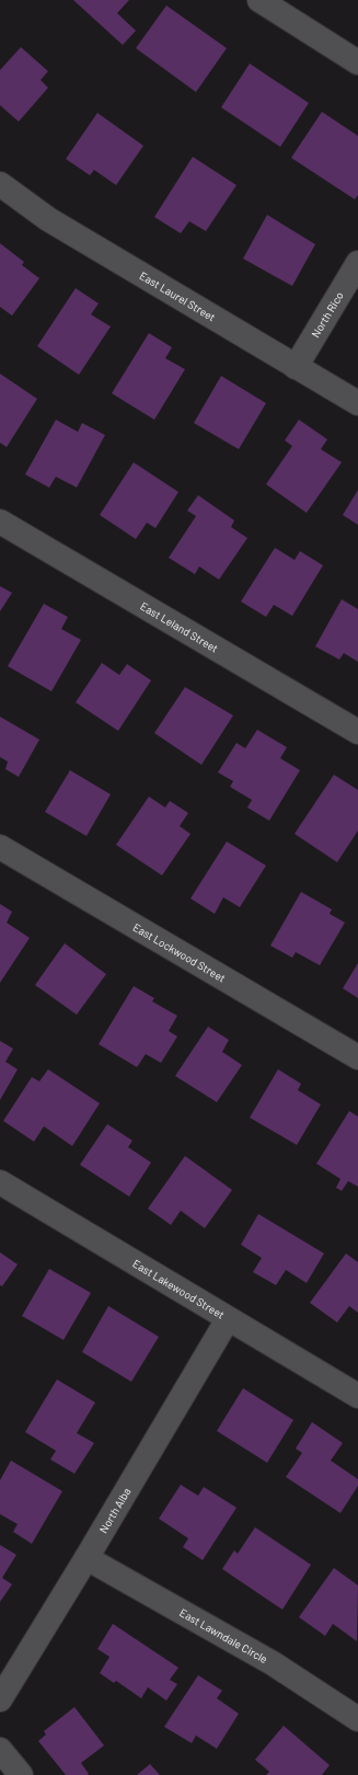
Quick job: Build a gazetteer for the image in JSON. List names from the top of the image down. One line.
{"streets":{"street":["East Laurel Street","North Rico","East Leland Street","East Lockwood Street","East Lakewood Street","North Alba","East Lawndale Circle"]},"crossings":[["East Laurel Street","North Rico"],["East Lakewood Street","North Alba"],["North Alba","East Lawndale Circle"]]}
